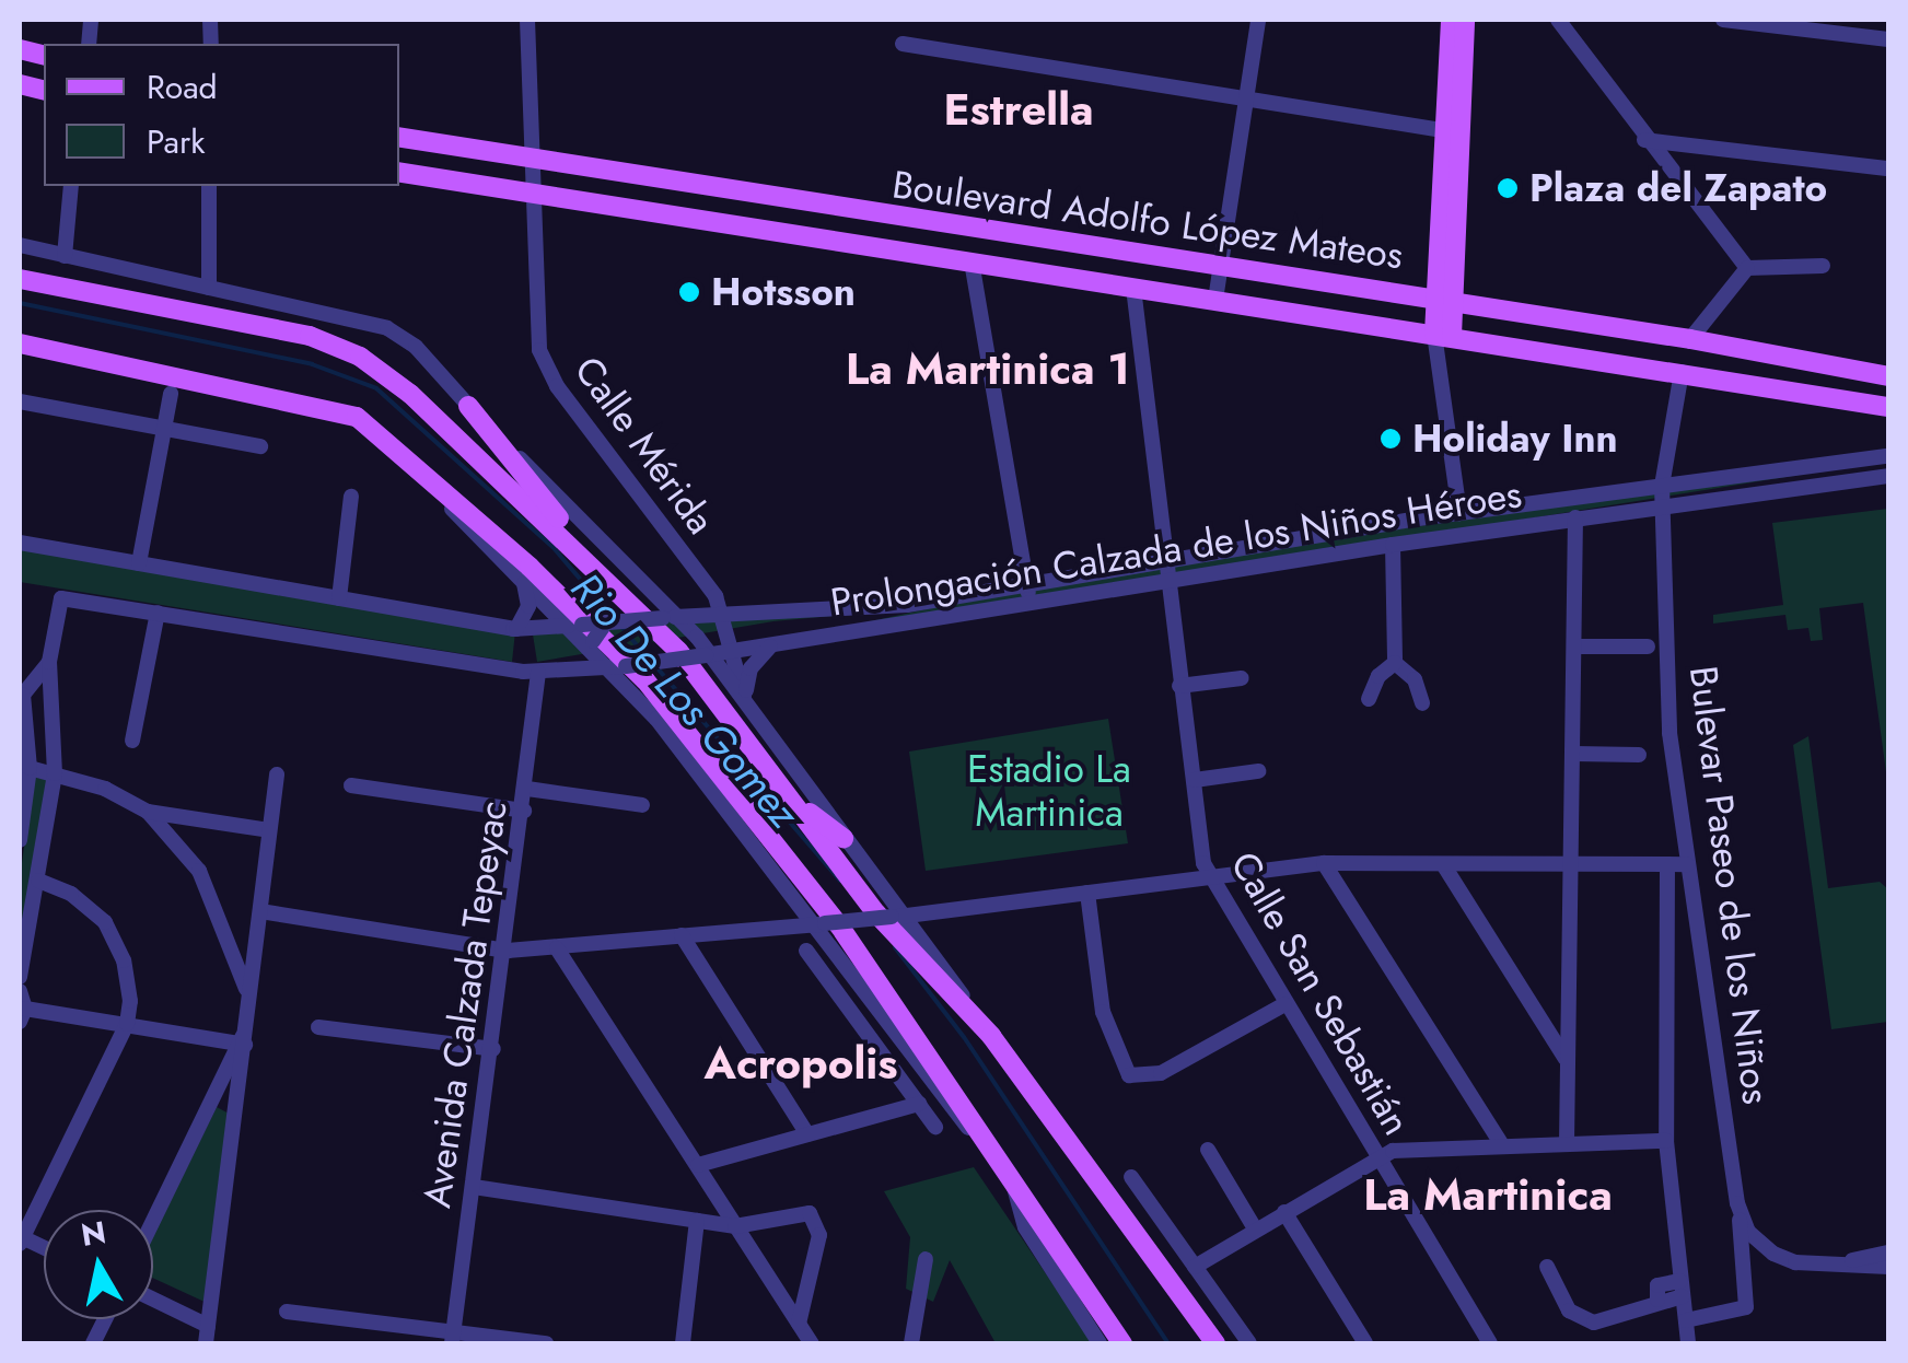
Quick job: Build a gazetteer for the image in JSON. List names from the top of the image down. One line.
{"streets":{"main road":["Boulevard Adolfo López Mateos"],"street":["Calle Mérida","Prolongación Calzada de los Niños Héroes","Bulevar Paseo de los Niños","Calle San Sebastián","Avenida Calzada Tepeyac"]},"crossings":[["Boulevard Adolfo López Mateos","Calle Mérida"],["Boulevard Adolfo López Mateos","Bulevar Paseo de los Niños"],["Calle Mérida","Prolongación Calzada de los Niños Héroes"],["Prolongación Calzada de los Niños Héroes","Bulevar Paseo de los Niños"],["Prolongación Calzada de los Niños Héroes","Calle San Sebastián"],["Prolongación Calzada de los Niños Héroes","Avenida Calzada Tepeyac"]],"districts":["Estrella","La Martinica 1","Acropolis","La Martinica"],"water":["Rio De Los Gomez"],"parks":["Estadio La Martinica"],"places":["Plaza del Zapato","Hotsson","Holiday Inn"],"legend":["Road","Park"],"north":"top"}
